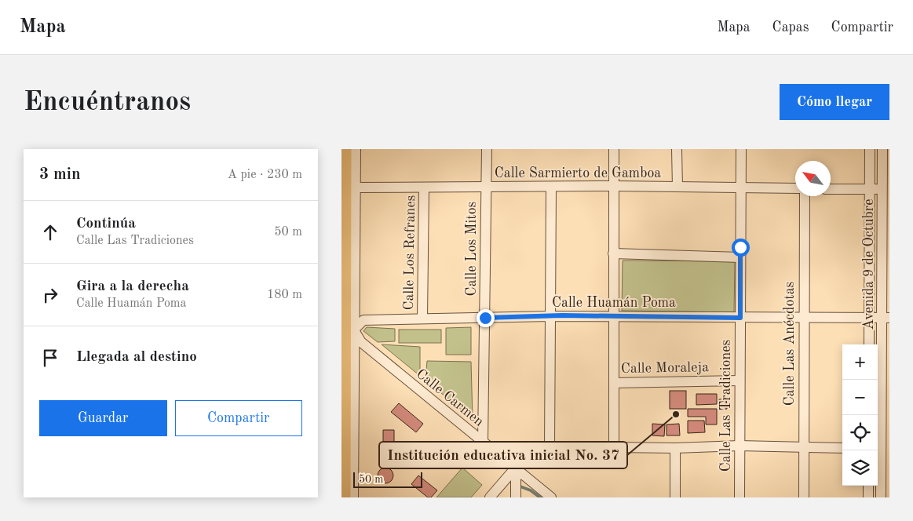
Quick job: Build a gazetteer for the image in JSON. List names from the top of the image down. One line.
{"streets":{"street":["Calle Sarmierto de Gamboa","Calle Los Mitos","Calle Los Refranes","Avenida 9 de Octubre","Calle Huamán Poma","Calle Las Anécdotas","Calle Moraleja","Calle Carmen","Calle Las Tradiciones"]},"crossings":[["Calle Sarmierto de Gamboa","Calle Los Mitos"],["Calle Sarmierto de Gamboa","Calle Los Refranes"],["Calle Sarmierto de Gamboa","Calle Las Tradiciones"],["Calle Los Mitos","Calle Huamán Poma"],["Calle Los Mitos","Calle Carmen"],["Calle Los Refranes","Calle Huamán Poma"],["Avenida 9 de Octubre","Calle Huamán Poma"],["Calle Huamán Poma","Calle Las Anécdotas"],["Calle Huamán Poma","Calle Carmen"],["Calle Huamán Poma","Calle Las Tradiciones"],["Calle Moraleja","Calle Las Tradiciones"]],"places":["Institución educativa inicial No. 37"],"scale_bar":"50 m","north":"top left","page":{"header":"Mapa","nav":["Mapa","Capas","Compartir"],"buttons":["Cómo llegar",["Guardar","Compartir"]],"title":"Encuéntranos","heading":["3 min","A pie · 230 m"],"list":[["Continúa","Calle Las Tradiciones","50 m"],["Gira a la derecha","Calle Huamán Poma","180 m"],"Llegada al destino"],"map_buttons":["+","−"],"scale":"50 m"}}
